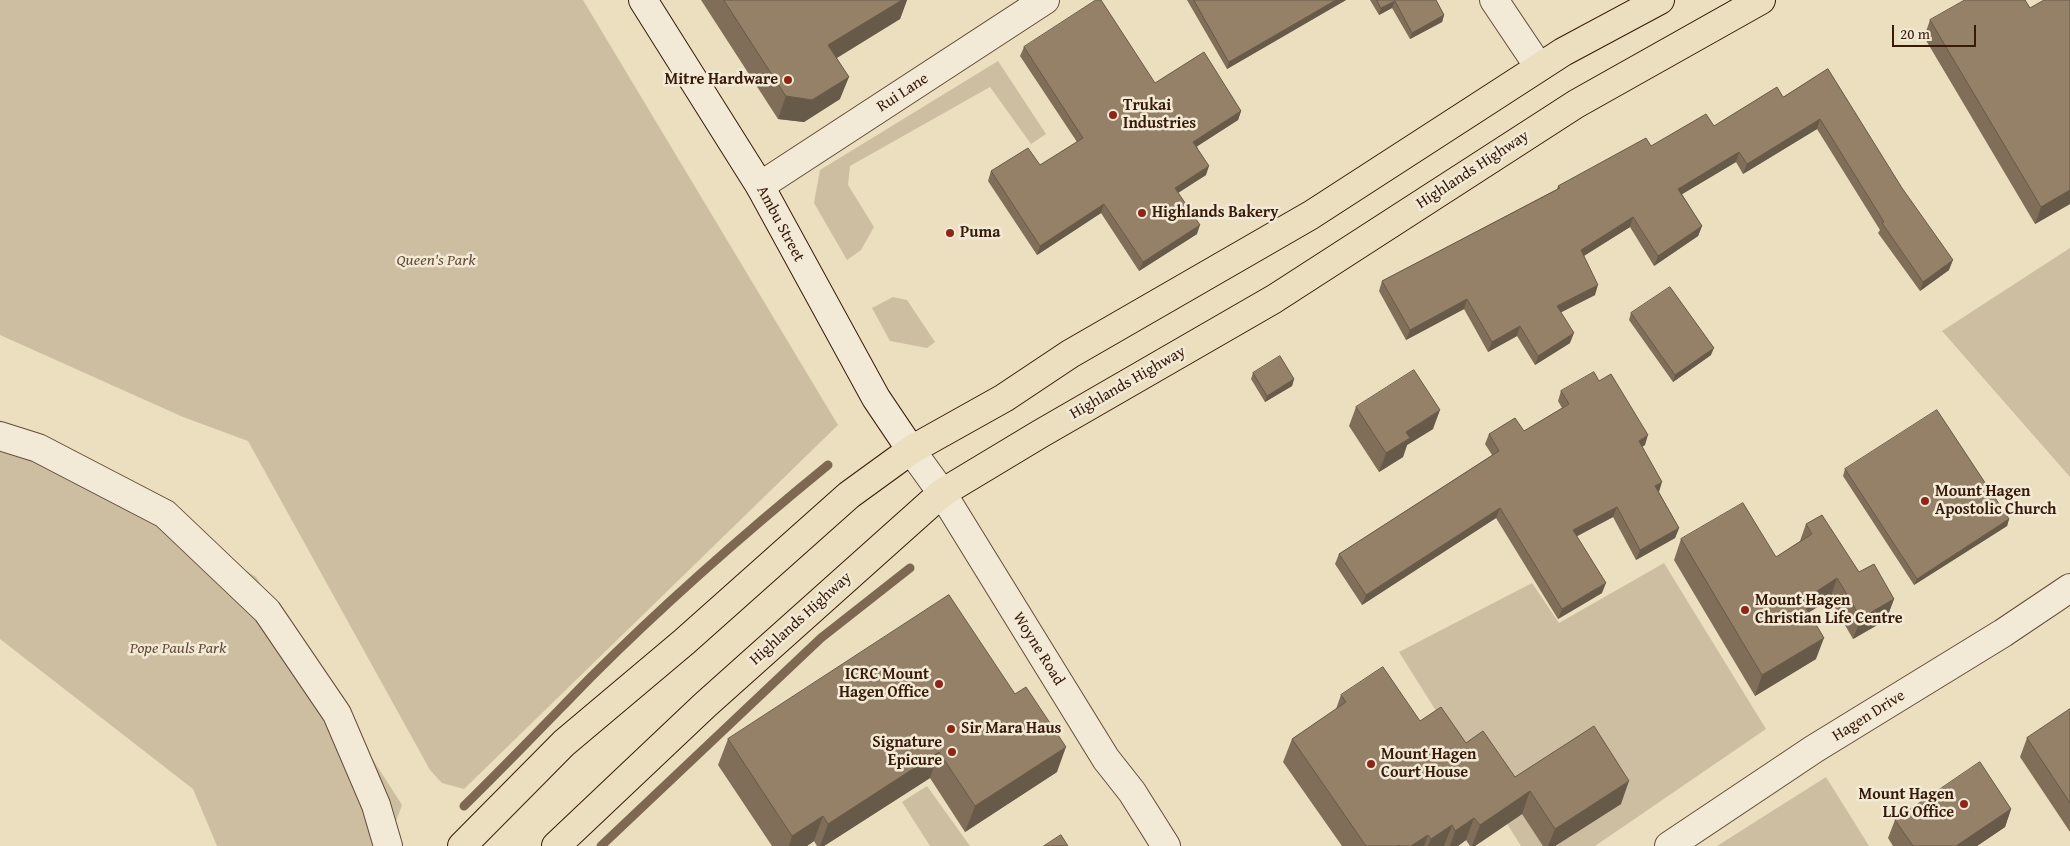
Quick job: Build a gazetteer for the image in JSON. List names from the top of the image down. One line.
{"streets":{"main road":["Highlands Highway"],"street":["Rui Lane","Ambu Street","Woyne Road","Hagen Drive"]},"crossings":[["Rui Lane","Ambu Street"],["Highlands Highway","Woyne Road"],["Ambu Street","Woyne Road"]],"parks":["Queen's Park","Pope Pauls Park"],"places":["Mitre Hardware","Trukai Industries","Highlands Bakery","Puma","Mount Hagen Apostolic Church","Mount Hagen Christian Life Centre","ICRC Mount Hagen Office","Sir Mara Haus","Signature Epicure","Mount Hagen Court House","Mount Hagen LLG Office"],"scale_bar":"20 m"}
